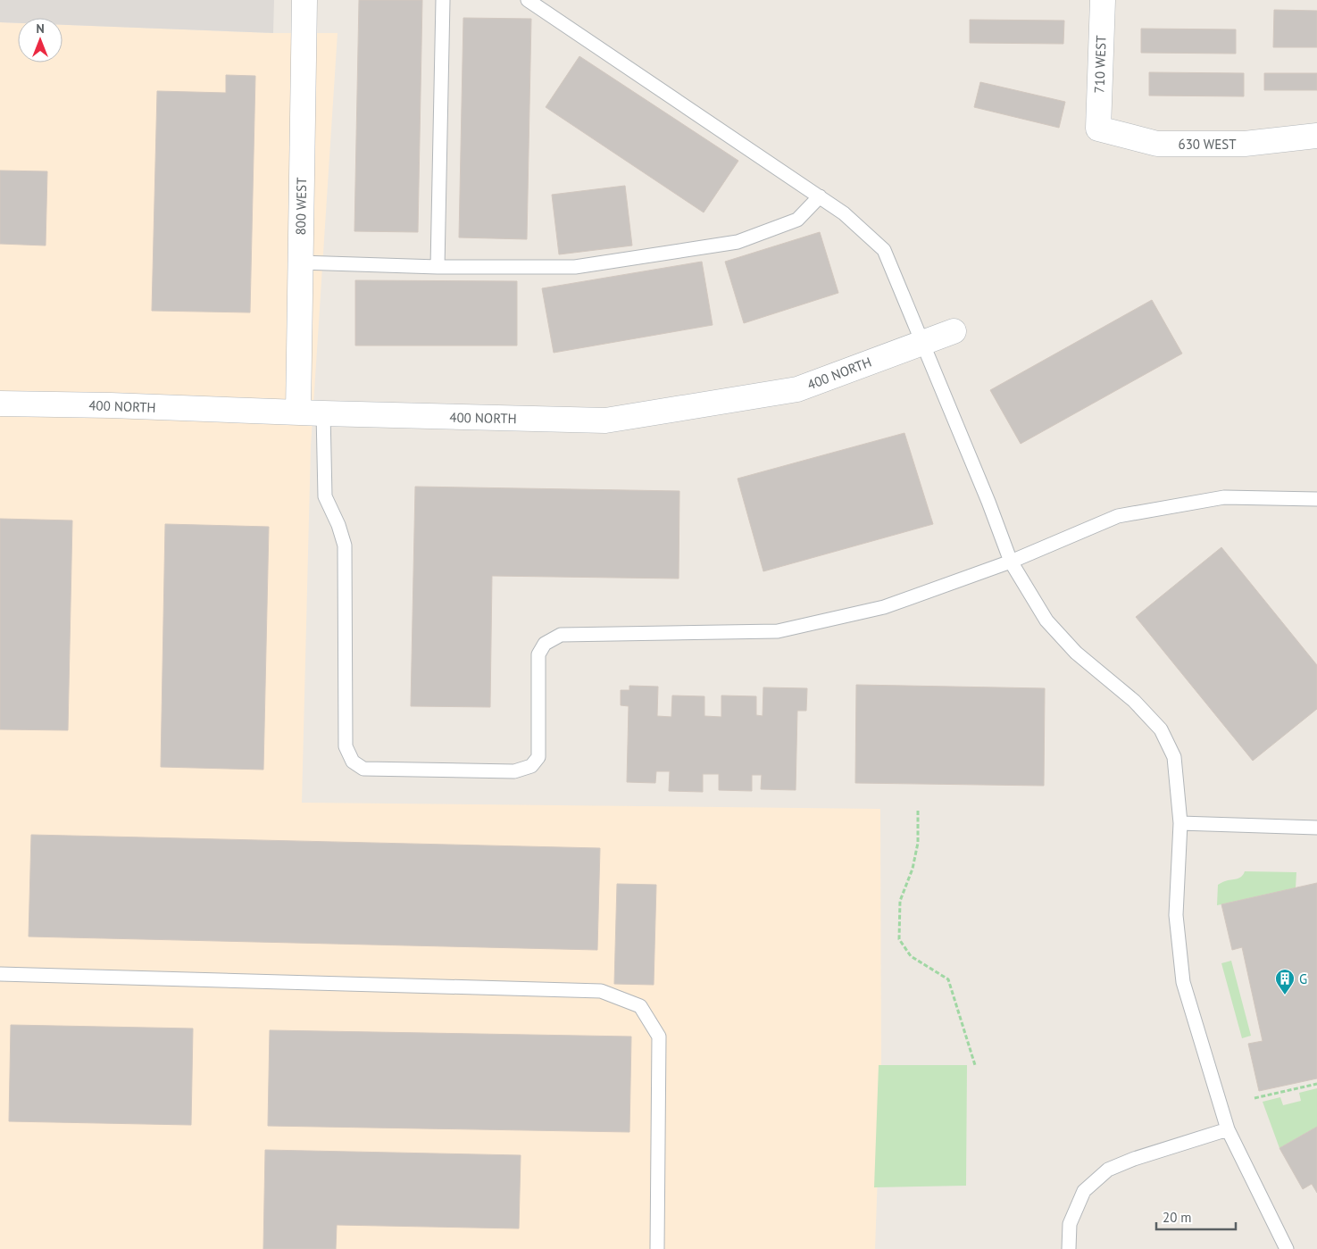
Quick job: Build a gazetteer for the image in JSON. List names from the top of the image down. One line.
{"streets":{"street":["710 WEST","630 WEST","800 WEST","400 NORTH"]},"crossings":[["710 WEST","630 WEST"],["800 WEST","400 NORTH"]],"places":{"building":["G"]},"scale_bar":"20 m","north":"top"}
